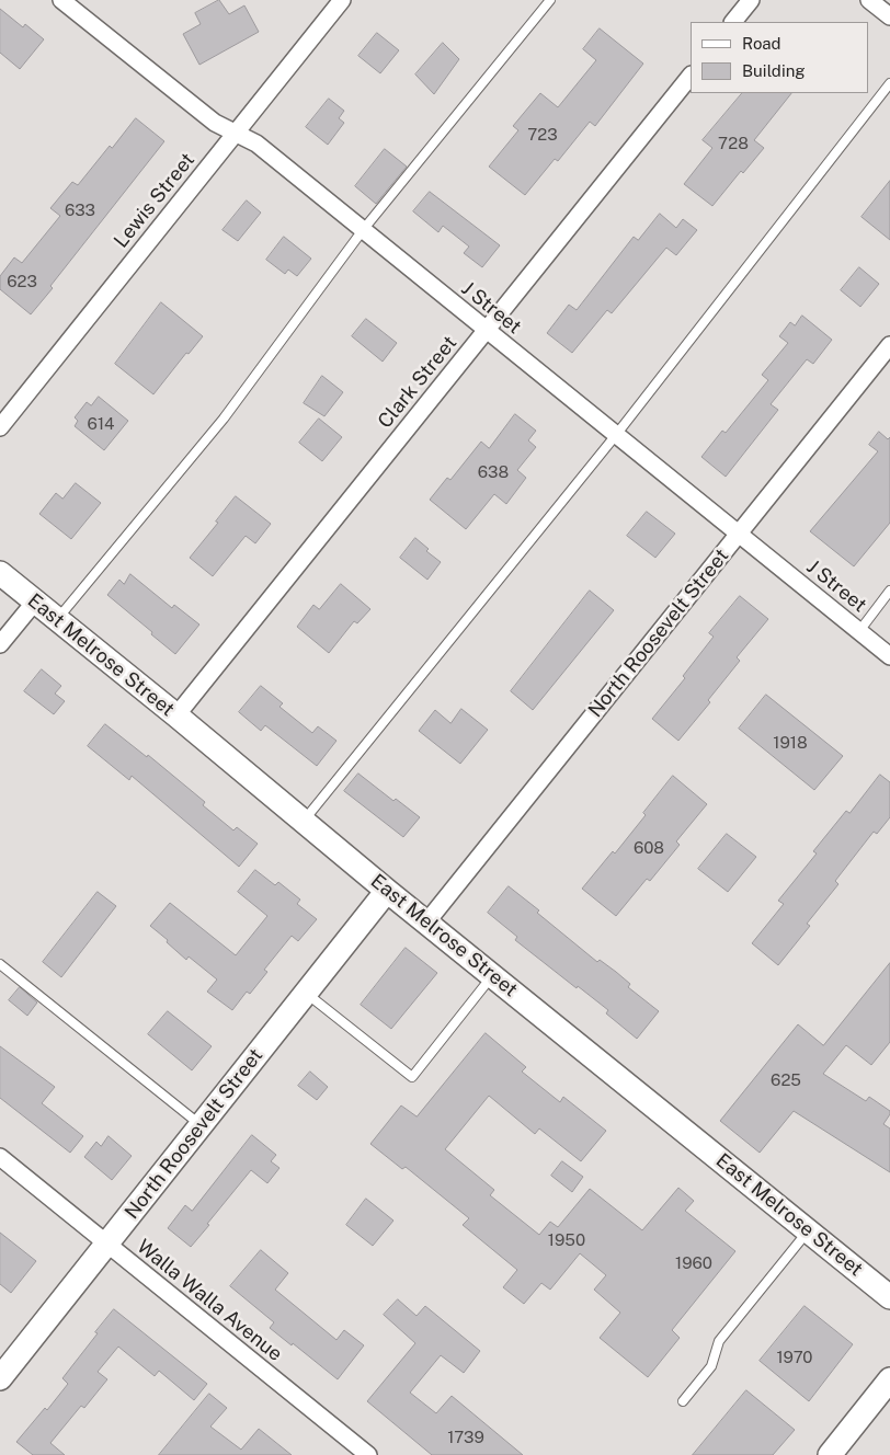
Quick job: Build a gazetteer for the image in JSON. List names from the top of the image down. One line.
{"streets":{"main road":["North Roosevelt Street","East Melrose Street"],"street":["Lewis Street","J Street","Clark Street","Walla Walla Avenue"]},"crossings":[["Lewis Street","J Street"],["J Street","Clark Street"],["J Street","North Roosevelt Street"],["Clark Street","East Melrose Street"],["North Roosevelt Street","East Melrose Street"],["North Roosevelt Street","Walla Walla Avenue"]],"house_numbers":["723","728","633","623","614","638","1918","608","625","1950","1960","1970","1739"],"legend":["Road","Building"]}
